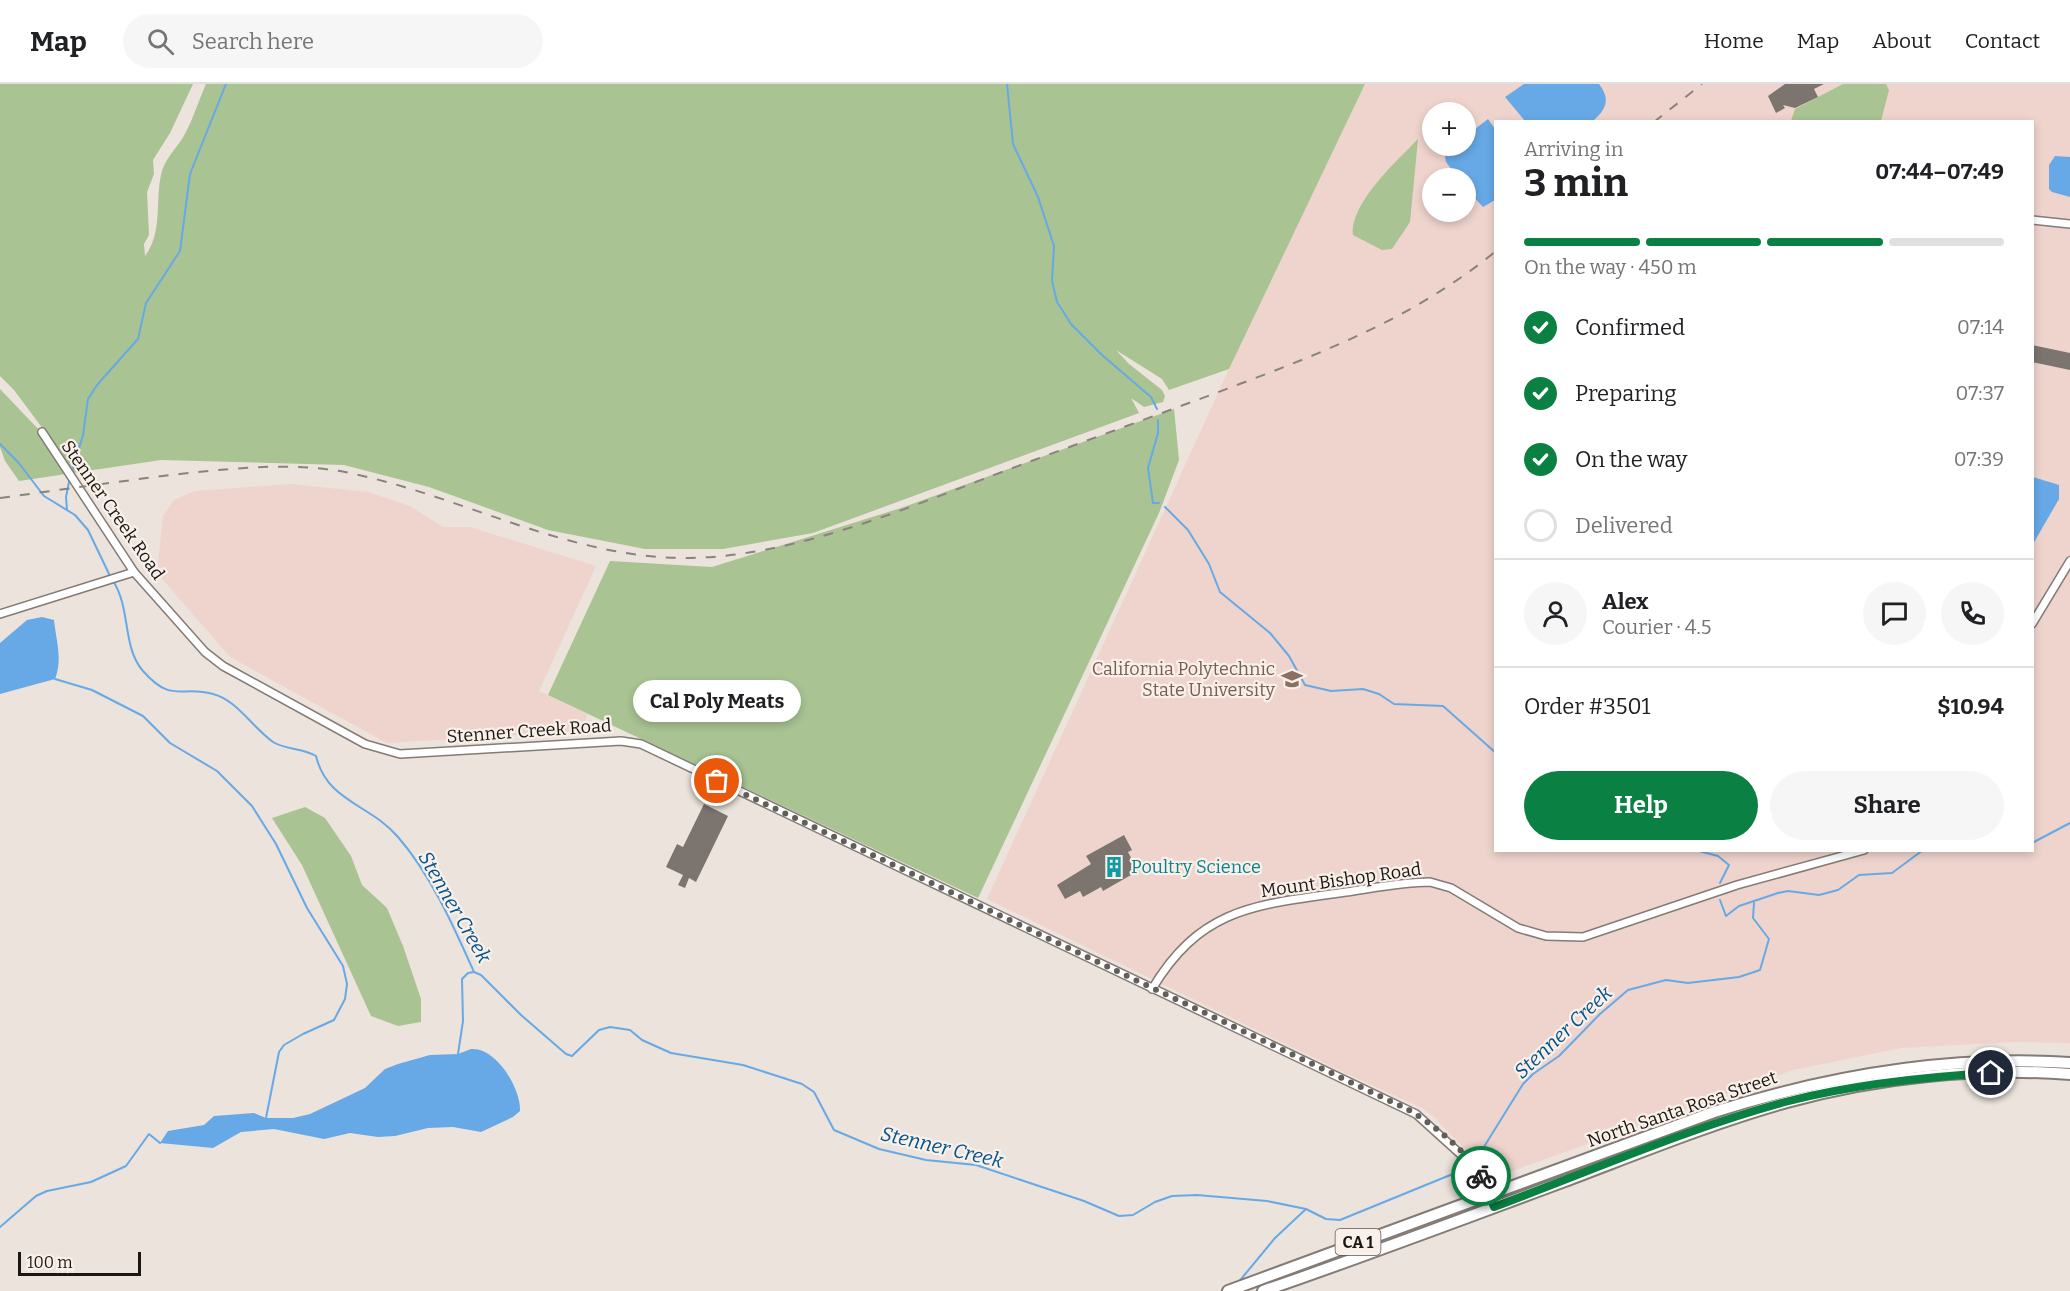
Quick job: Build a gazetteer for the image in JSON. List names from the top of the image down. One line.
{"streets":{"highway":["North Santa Rosa Street","CA 1"],"street":["Stenner Creek Road","Mount Bishop Road"]},"crossings":[["Stenner Creek Road","Mount Bishop Road"],["Stenner Creek Road","North Santa Rosa Street"],["Stenner Creek Road","CA 1"],["North Santa Rosa Street","CA 1"]],"water":["Stenner Creek"],"places":{"school or university":["California Polytechnic State University"],"other":["Cal Poly Meats"],"building":["Poultry Science"]},"scale_bar":"100 m","page":{"header":"Map","search":"Search here","nav":["Home","Map","About","Contact"],"map_buttons":["+","−"],"heading":["3 min","Arriving in","07:44–07:49"],"panel":["Alex","Courier · 4.5","Order #3501","$10.94"],"bar":"On the way · 450 m","list":[["Confirmed","07:14"],["Preparing","07:37"],["On the way","07:39"],"Delivered"],"bubble":"Cal Poly Meats","buttons":["Help","Share"],"scale":"100 m"}}
